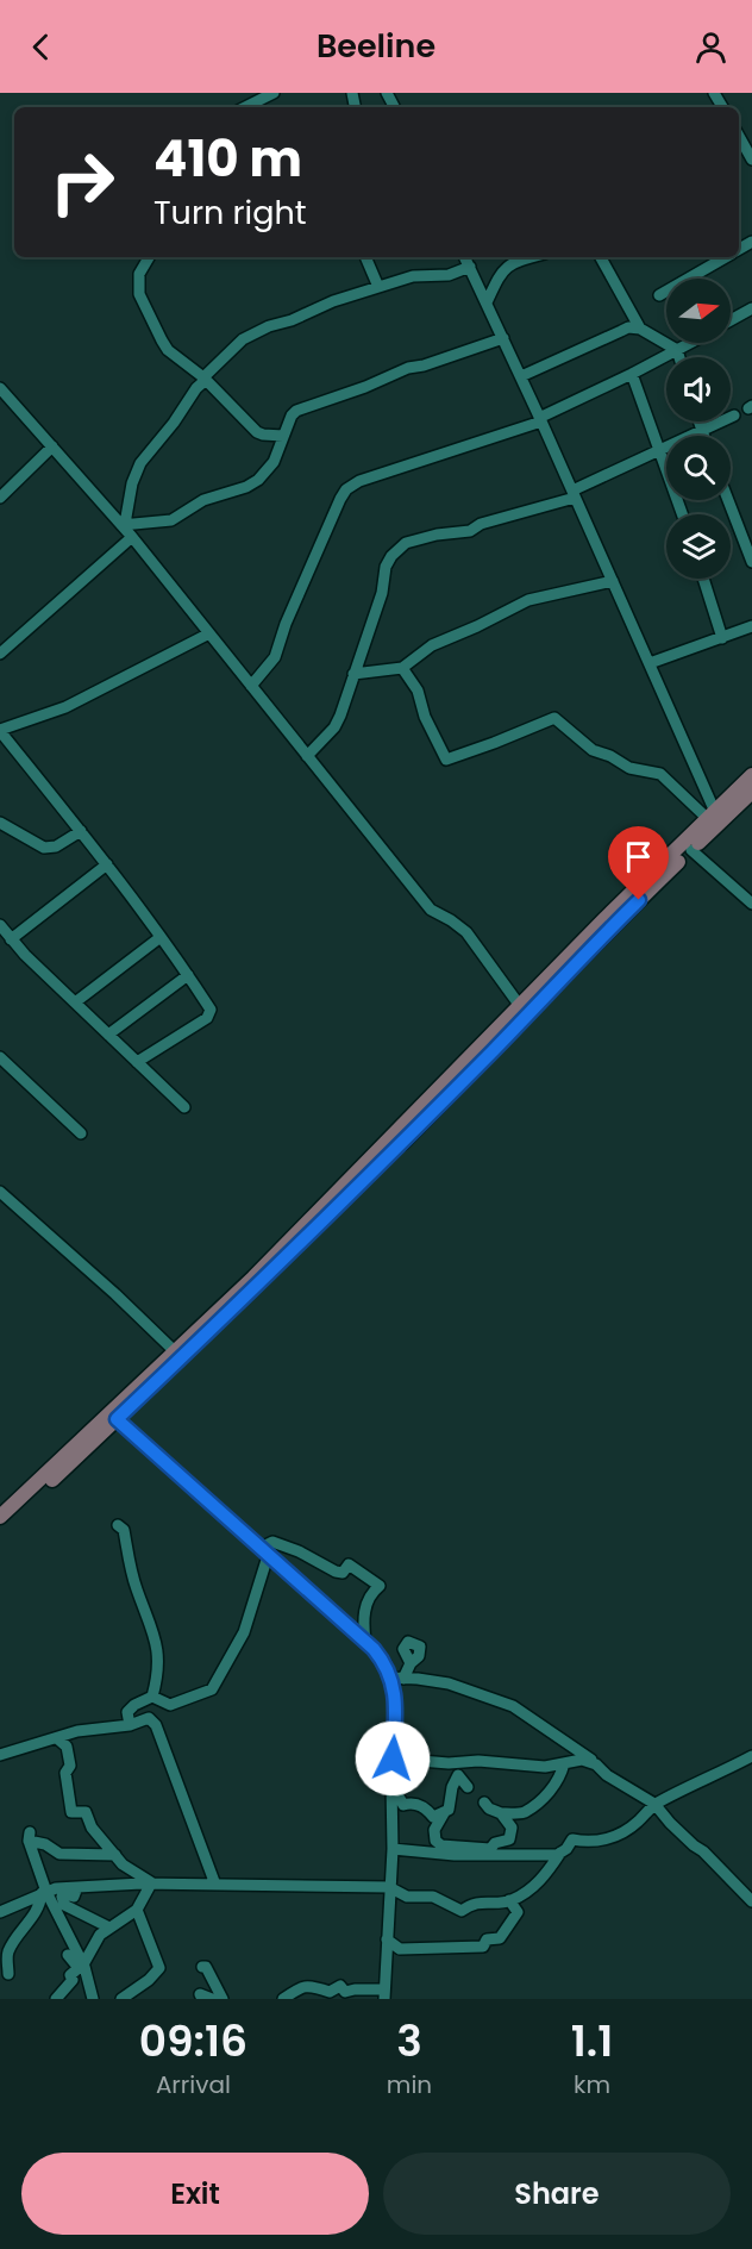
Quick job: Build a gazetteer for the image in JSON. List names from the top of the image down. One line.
{"north":"right","page":{"header":"Beeline","turn":["410 m","Turn right"],"eta":["09:16","Arrival","3","min","1.1","km"],"buttons":["Exit","Share"]}}
